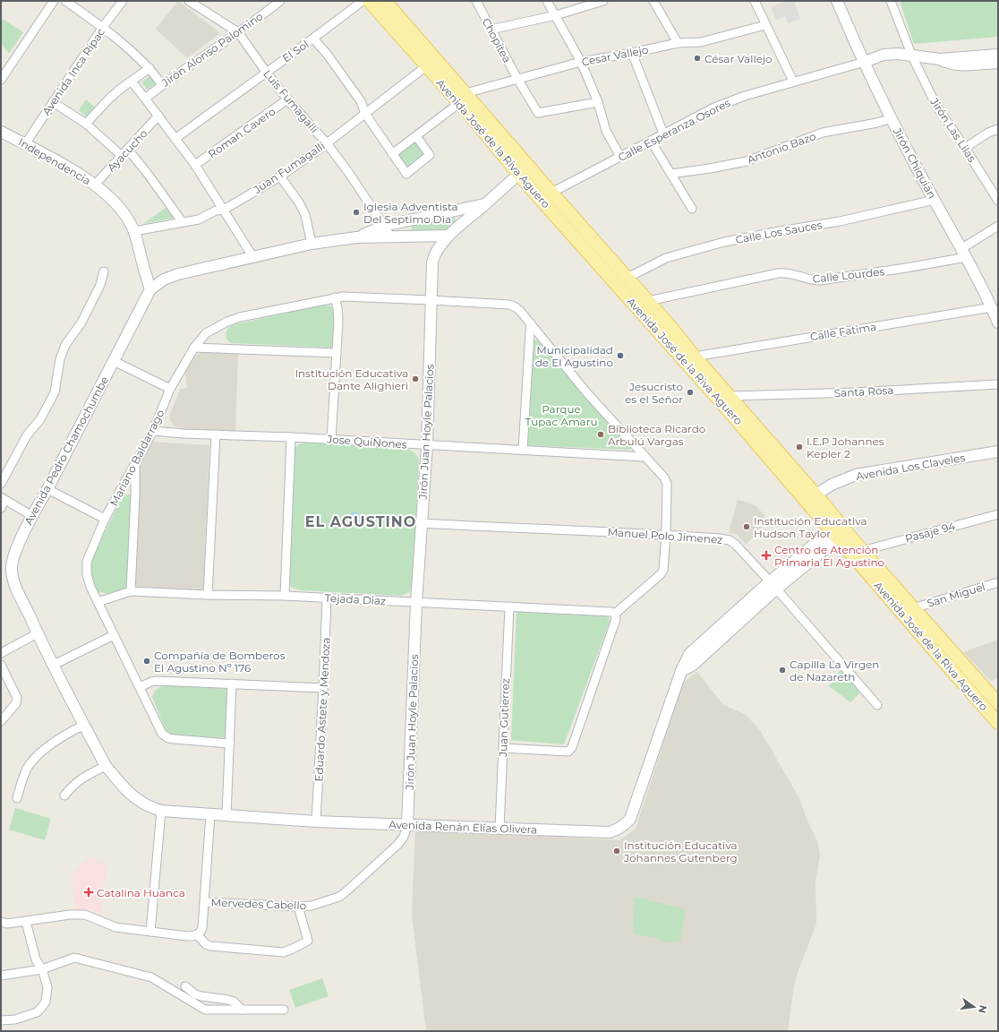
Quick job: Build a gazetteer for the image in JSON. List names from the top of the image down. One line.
{"streets":{"main road":["Avenida José de la Riva Aguero"],"street":["Chopitea","Jirón Alonso Palomino","El Sol","Cesar Vallejo","Avenida Inca Ripac","Luis Fumagalli","Calle Esperanza Osores","Jirón Las Lilas","Roman Cavero","Antonio Bazo","Ayacucho","Independencia","Jirón Chiquián","Juan Fumagalli","Calle Los Sauces","Calle Lourdes","Calle Fatima","Santa Rosa","Jirón Juan Hoyle Palacios","Jose QuiÑones","Avenida Pedro Chamochumbe","Mariano Baldarrago","Avenida Los Claveles","Pasaje 94","Manuel Polo Jimenez","San Miguel","Tejada Diaz","Eduardo Astete y Mendoza","Juan Gutierrez","Avenida Renán Elías Olivera","Mervedes Cabello"]},"crossings":[["Chopitea","Cesar Vallejo"],["Jirón Alonso Palomino","Luis Fumagalli"],["El Sol","Luis Fumagalli"],["Cesar Vallejo","Avenida José de la Riva Aguero"],["Avenida Inca Ripac","Independencia"],["Luis Fumagalli","Roman Cavero"],["Luis Fumagalli","Juan Fumagalli"],["Luis Fumagalli","Avenida Pedro Chamochumbe"],["Calle Esperanza Osores","Avenida José de la Riva Aguero"],["Calle Esperanza Osores","Jirón Chiquián"],["Avenida José de la Riva Aguero","Juan Fumagalli"],["Avenida José de la Riva Aguero","Calle Los Sauces"],["Avenida José de la Riva Aguero","Calle Lourdes"],["Avenida José de la Riva Aguero","Calle Fatima"],["Avenida José de la Riva Aguero","Santa Rosa"],["Avenida José de la Riva Aguero","Jirón Juan Hoyle Palacios"],["Avenida José de la Riva Aguero","Avenida Los Claveles"],["Avenida José de la Riva Aguero","Pasaje 94"],["Avenida José de la Riva Aguero","San Miguel"],["Avenida José de la Riva Aguero","Avenida Renán Elías Olivera"],["Antonio Bazo","Jirón Chiquián"],["Ayacucho","Independencia"],["Independencia","Juan Fumagalli"],["Independencia","Avenida Pedro Chamochumbe"],["Jirón Chiquián","Calle Los Sauces"],["Jirón Chiquián","Calle Lourdes"],["Jirón Chiquián","Calle Fatima"],["Jirón Juan Hoyle Palacios","Jose QuiÑones"],["Jirón Juan Hoyle Palacios","Avenida Pedro Chamochumbe"],["Jirón Juan Hoyle Palacios","Mariano Baldarrago"],["Jirón Juan Hoyle Palacios","Manuel Polo Jimenez"],["Jirón Juan Hoyle Palacios","Tejada Diaz"],["Jirón Juan Hoyle Palacios","Avenida Renán Elías Olivera"],["Jirón Juan Hoyle Palacios","Mervedes Cabello"],["Jose QuiÑones","Mariano Baldarrago"],["Avenida Pedro Chamochumbe","Avenida Renán Elías Olivera"],["Mariano Baldarrago","Manuel Polo Jimenez"],["Mariano Baldarrago","Tejada Diaz"],["Manuel Polo Jimenez","Avenida Renán Elías Olivera"],["Tejada Diaz","Eduardo Astete y Mendoza"],["Tejada Diaz","Juan Gutierrez"],["Eduardo Astete y Mendoza","Avenida Renán Elías Olivera"],["Juan Gutierrez","Avenida Renán Elías Olivera"],["Avenida Renán Elías Olivera","Mervedes Cabello"]],"districts":["EL AGUSTINO"],"parks":["Parque Tupac Amaru"],"places":{"other":["César Vallejo","Iglesia Adventista Del Septimo Dia","Municipalidad de El Agustino","Institución Educativa Dante Alighieri","Jesucristo es el Señor","Biblioteca Ricardo Arbulú Vargas","I.E.P Johannes Kepler 2","Institución Educativa Hudson Taylor","Compañía de Bomberos El Agustino Nº 176","Capilla La Virgen de Nazareth","Institución Educativa Johannes Gutenberg"],"health":["Centro de Atención Primaria El Agustino","Catalina Huanca"]},"north":"right"}
